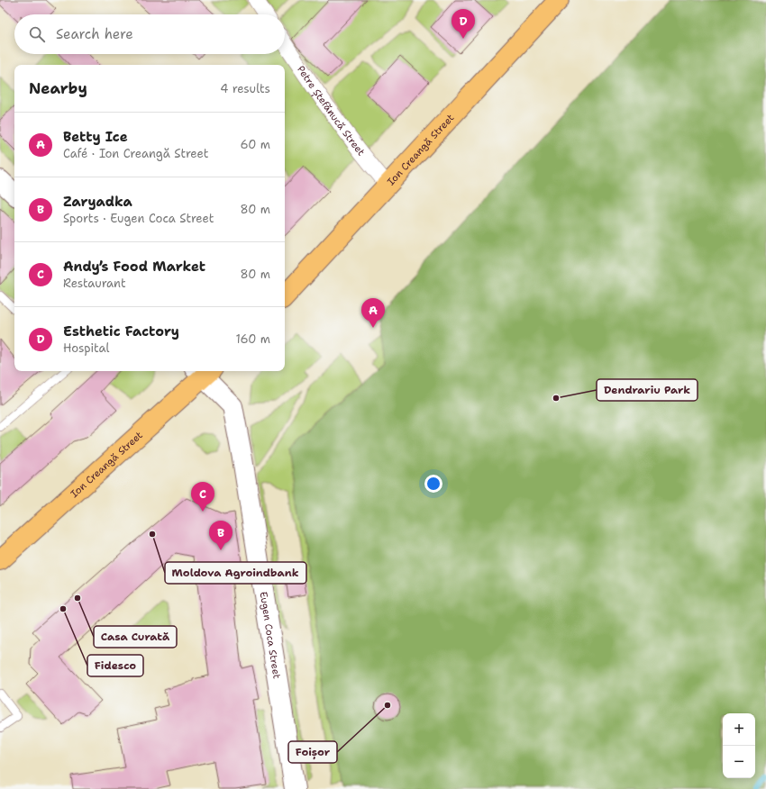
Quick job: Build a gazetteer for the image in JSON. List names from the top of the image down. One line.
{"streets":{"main road":["Ion Creangă Street"],"street":["Petre Ștefănucă Street","Eugen Coca Street"]},"crossings":[["Petre Ștefănucă Street","Ion Creangă Street"],["Ion Creangă Street","Eugen Coca Street"]],"places":["Dendrariu Park","Moldova Agroindbank","Casa Curată","Fidesco","Foișor"],"page":{"pins":["D","A","C","B"],"search":"Search here","heading":["Nearby","4 results"],"list":[{"mark":"A","name":"Betty Ice","note":"Café · Ion Creangă Street","value":"60 m"},{"mark":"B","name":"Zaryadka","note":"Sports · Eugen Coca Street","value":"80 m"},{"mark":"C","name":"Andy’s Food Market","note":"Restaurant","value":"80 m"},{"mark":"D","name":"Esthetic Factory","note":"Hospital","value":"160 m"}],"map_buttons":["+","−"]}}
